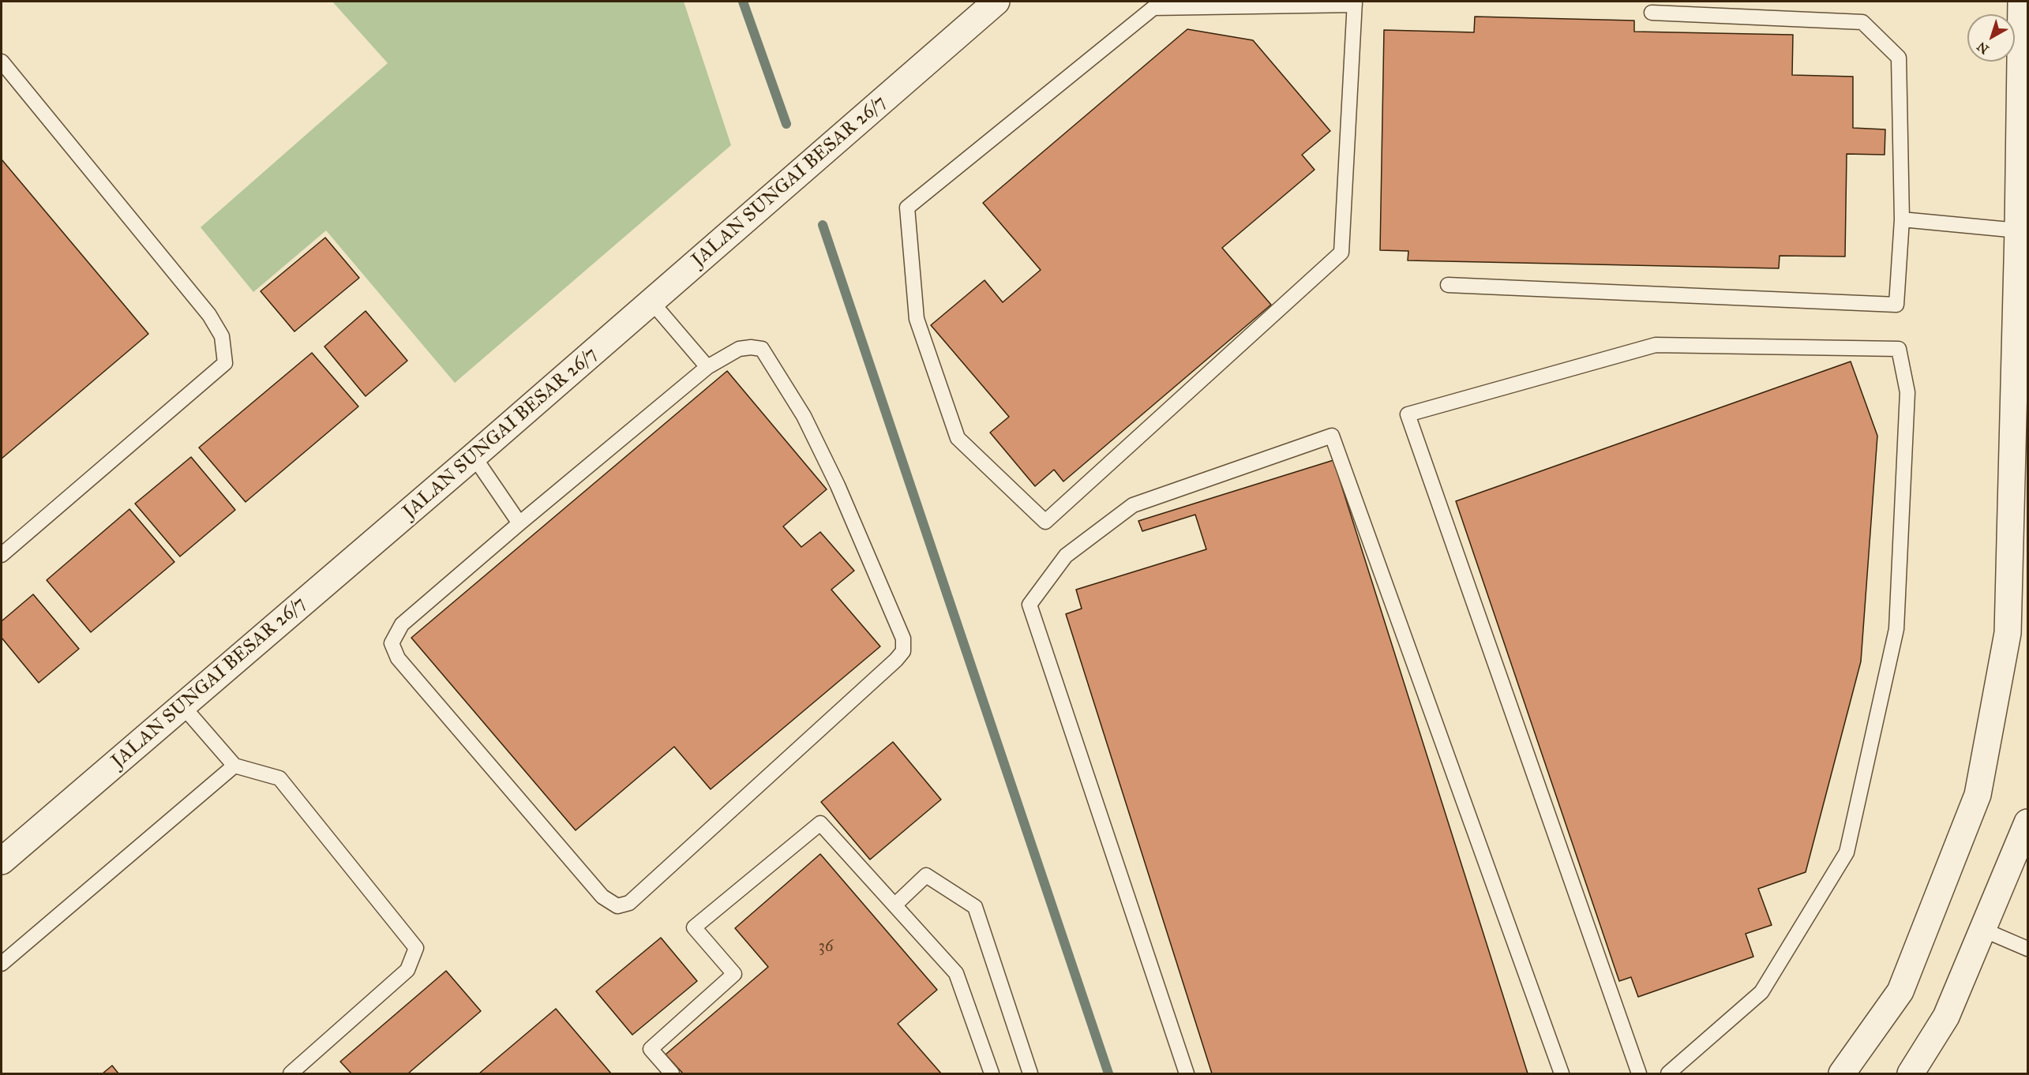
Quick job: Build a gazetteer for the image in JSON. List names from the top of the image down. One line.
{"streets":{"street":["JALAN SUNGAI BESAR 26/7"]},"house_numbers":["36"],"north":"bottom left"}
